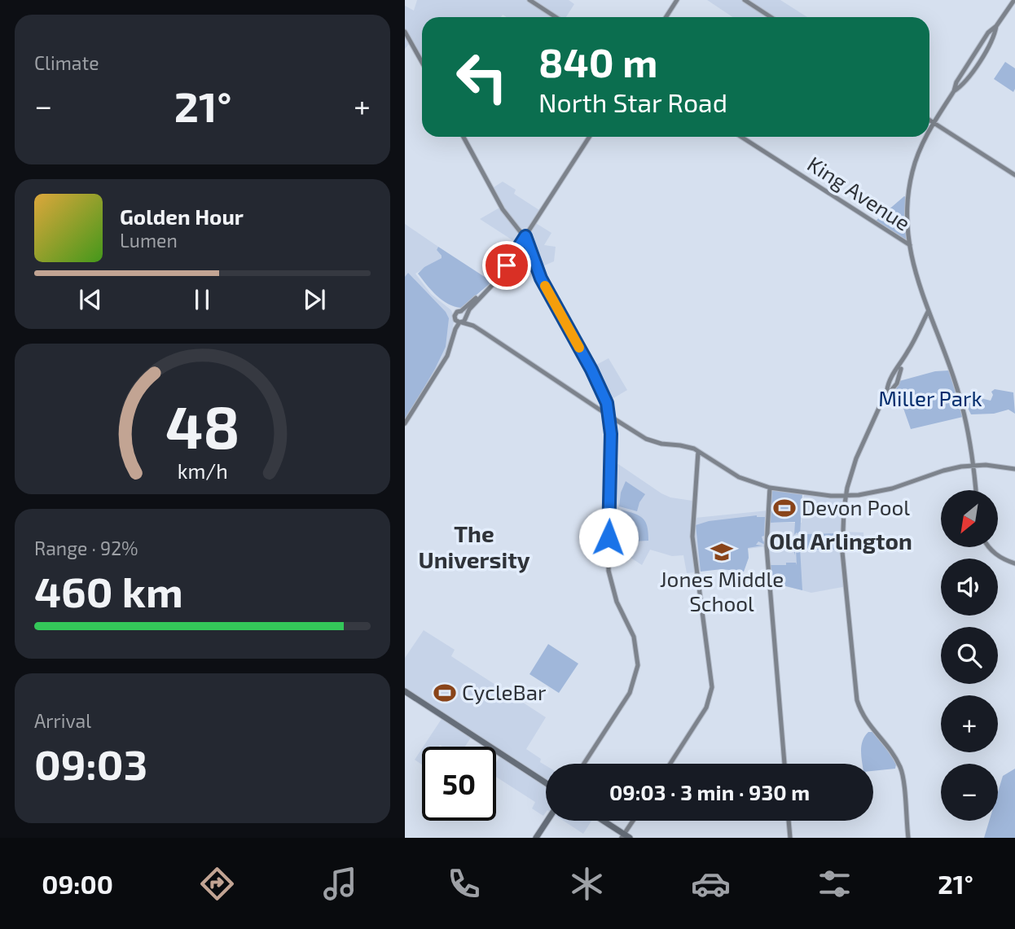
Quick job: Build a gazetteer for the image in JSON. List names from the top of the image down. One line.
{"streets":{"street":["King Avenue"]},"districts":["The University","Old Arlington"],"parks":["Miller Park"],"places":{"sports":["Devon Pool","CycleBar"],"school or university":["Jones Middle School"]},"north":"bottom left","page":{"tile":["Climate",["Range · 92%","460 km"],["Arrival","09:03"]],"turn":["840 m","North Star Road"],"heat":["−","21°","+"],"song":["Golden Hour","Lumen"],"map_buttons":["+","−"],"limit":"50","trip":"09:03 · 3 min · 930 m","tabs":["09:00","21°"],"gauge":["48","km/h"]}}
